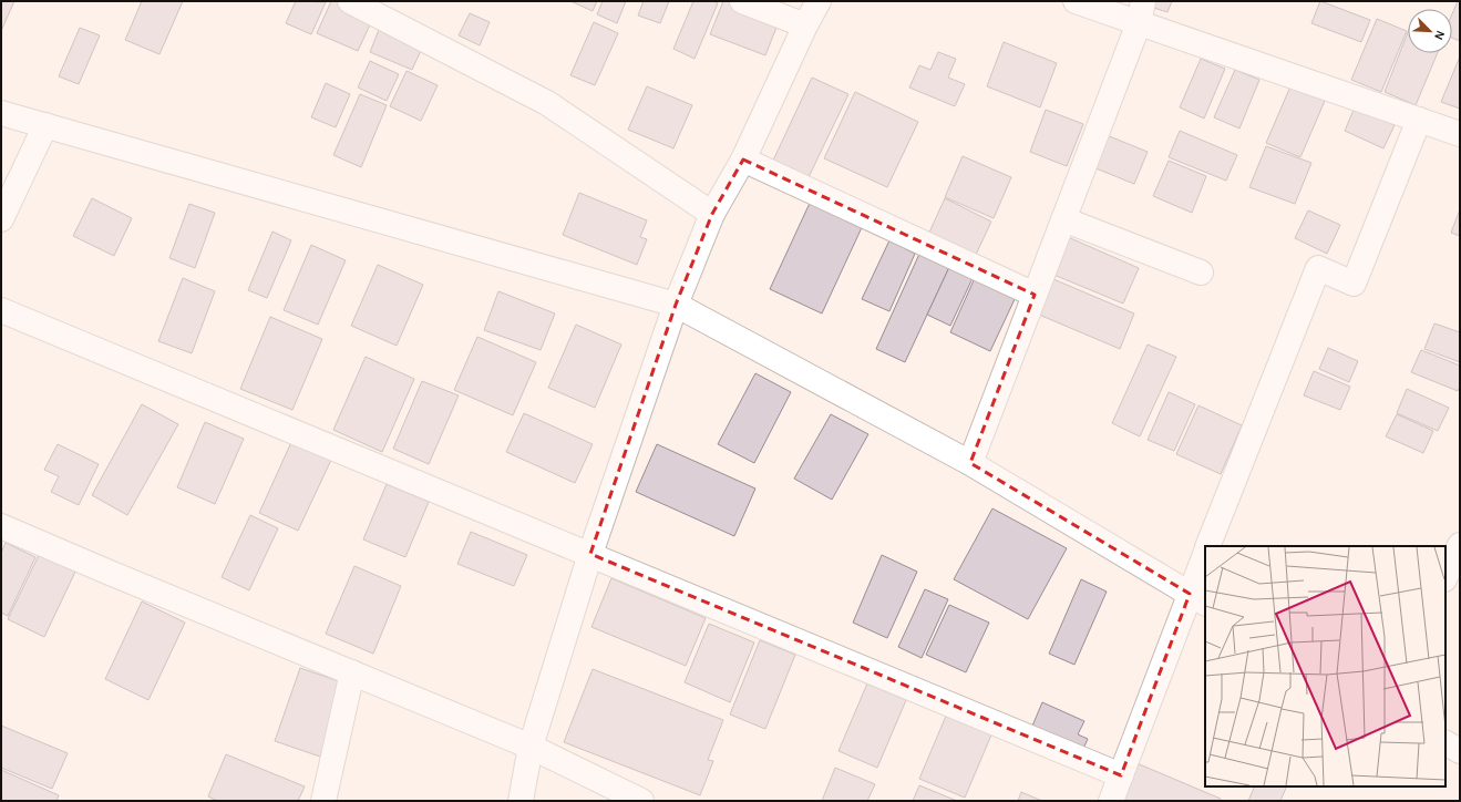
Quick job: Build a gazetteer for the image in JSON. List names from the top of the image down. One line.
{"north":"bottom right"}
